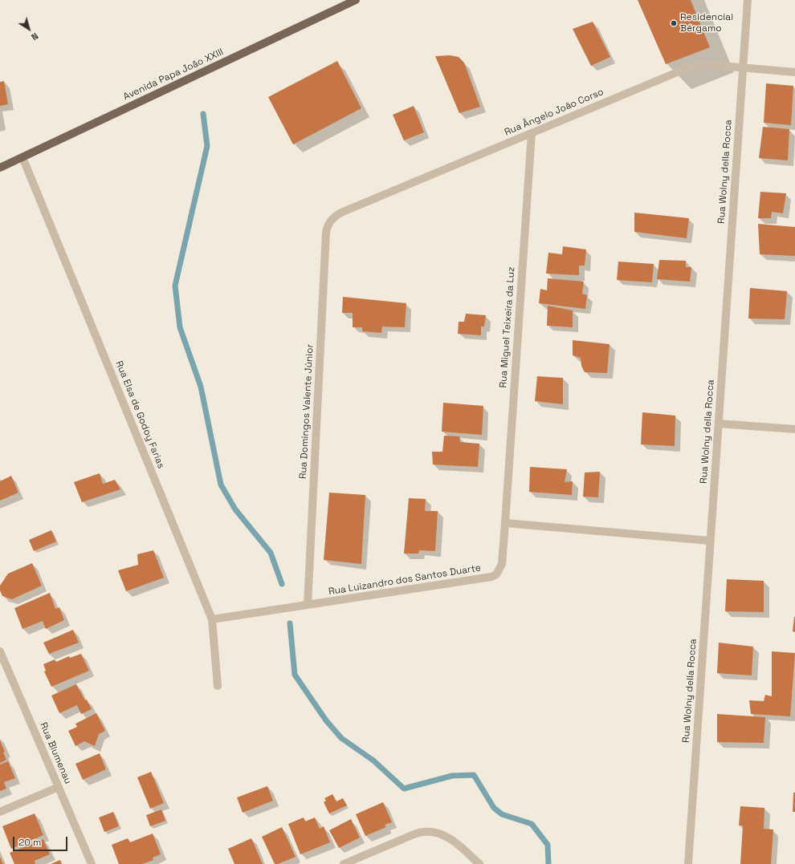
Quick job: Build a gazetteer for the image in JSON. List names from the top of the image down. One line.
{"streets":{"main road":["Avenida Papa João XXIII"],"street":["Rua Ângelo João Corso","Rua Wolny della Rocca","Rua Miguel Teixeira da Luz","Rua Domingos Valente Júnior","Rua Elsa de Godoy Farias","Rua Luizandro dos Santos Duarte","Rua Blumenau"]},"crossings":[["Avenida Papa João XXIII","Rua Elsa de Godoy Farias"],["Rua Ângelo João Corso","Rua Wolny della Rocca"],["Rua Ângelo João Corso","Rua Miguel Teixeira da Luz"],["Rua Ângelo João Corso","Rua Domingos Valente Júnior"],["Rua Miguel Teixeira da Luz","Rua Luizandro dos Santos Duarte"],["Rua Domingos Valente Júnior","Rua Luizandro dos Santos Duarte"],["Rua Elsa de Godoy Farias","Rua Luizandro dos Santos Duarte"]],"places":["Residencial Bérgamo"],"scale_bar":"20 m","north":"bottom right"}
